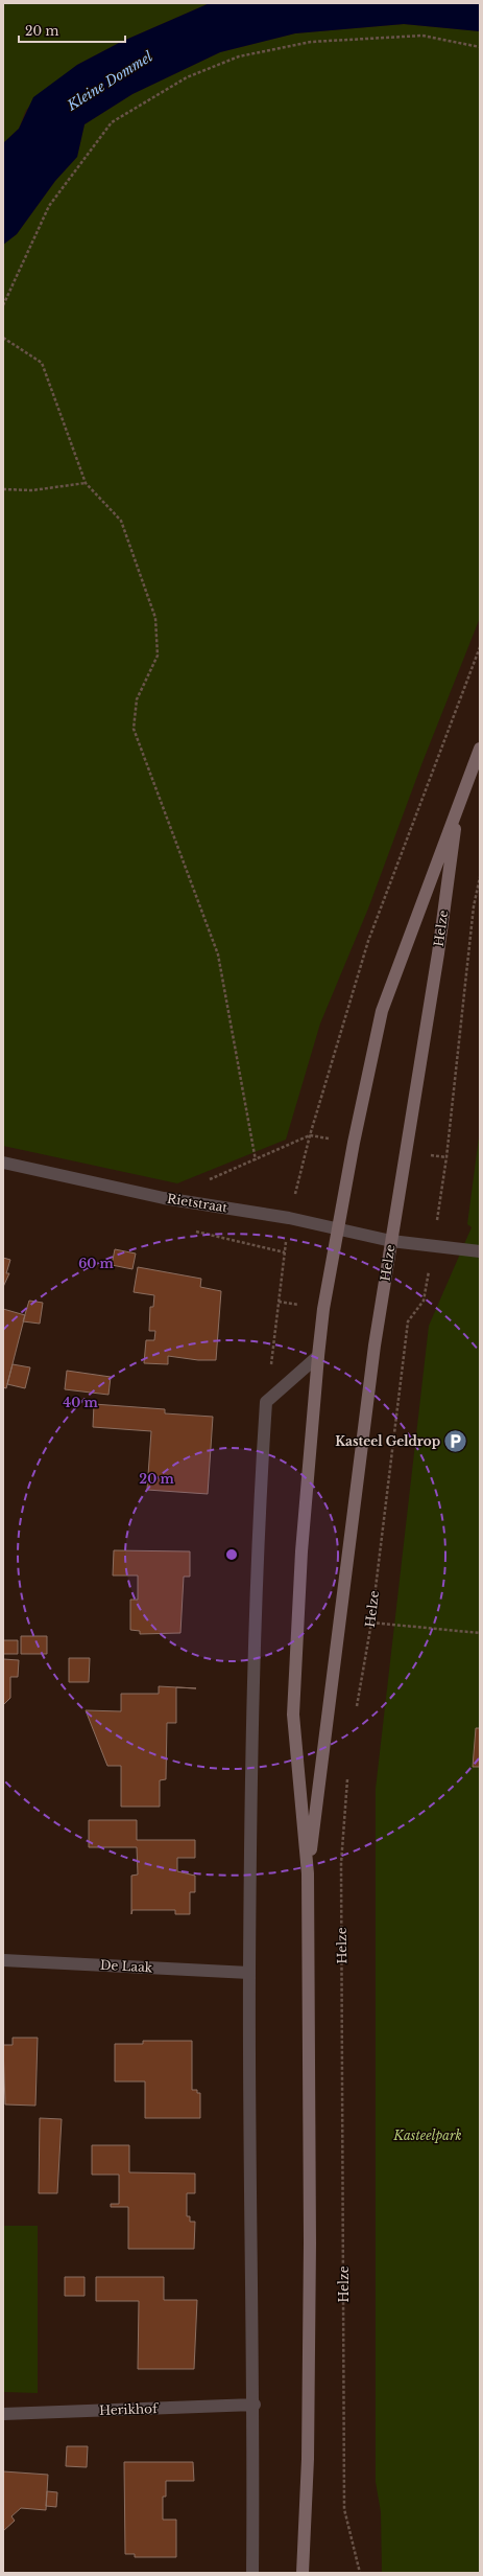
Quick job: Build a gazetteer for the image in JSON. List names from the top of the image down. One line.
{"streets":{"main road":["Helze"],"street":["Rietstraat","De Laak","Herikhof"]},"crossings":[["Helze","Rietstraat"]],"water":["Kleine Dommel"],"parks":["Kasteelpark"],"places":{"parking":["Kasteel Geldrop"]},"scale_bar":"20 m","rings":["60 m","40 m","20 m"]}
